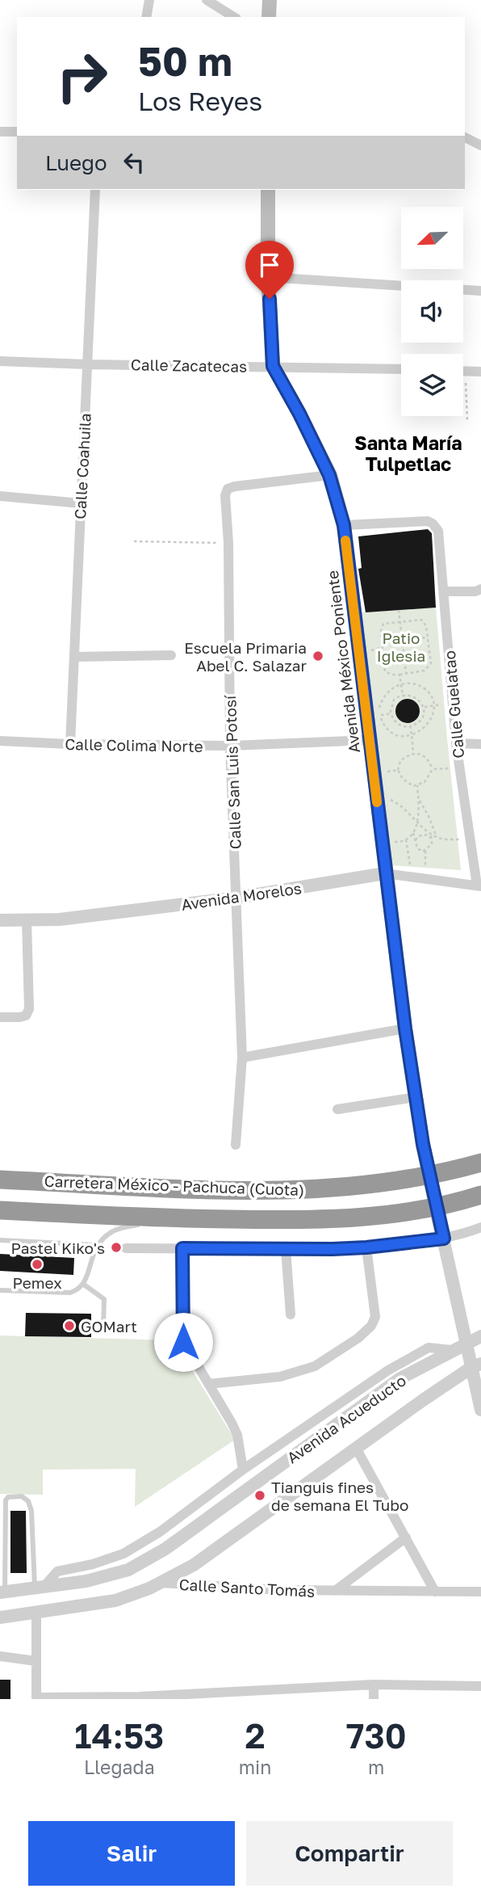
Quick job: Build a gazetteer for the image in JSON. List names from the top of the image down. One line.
{"streets":{"highway":["Carretera México - Pachuca (Cuota)"],"main road":["Avenida México Poniente"],"street":["Calle Zacatecas","Calle Coahuila","Calle Guelatao","Calle Colima Norte","Calle San Luis Potosí","Avenida Morelos","Avenida Acueducto","Calle Santo Tomás"]},"crossings":[["Calle Zacatecas","Calle Coahuila"],["Calle Zacatecas","Avenida México Poniente"],["Calle Coahuila","Calle Colima Norte"],["Avenida México Poniente","Calle Guelatao"],["Avenida México Poniente","Calle Colima Norte"],["Avenida México Poniente","Calle San Luis Potosí"],["Avenida México Poniente","Avenida Morelos"],["Calle Guelatao","Avenida Morelos"],["Calle Colima Norte","Calle San Luis Potosí"],["Calle San Luis Potosí","Avenida Morelos"],["Avenida Acueducto","Calle Santo Tomás"]],"districts":["Santa María Tulpetlac"],"parks":["Patio Iglesia"],"places":["Escuela Primaria Abel C. Salazar","Pastel Kiko's","Pemex","GOMart","Tianguis fines de semana El Tubo"],"north":"bottom left","page":{"turn":["50 m","Los Reyes"],"then":"Luego","eta":["14:53","Llegada","2","min","730","m"],"buttons":["Salir","Compartir"]}}
